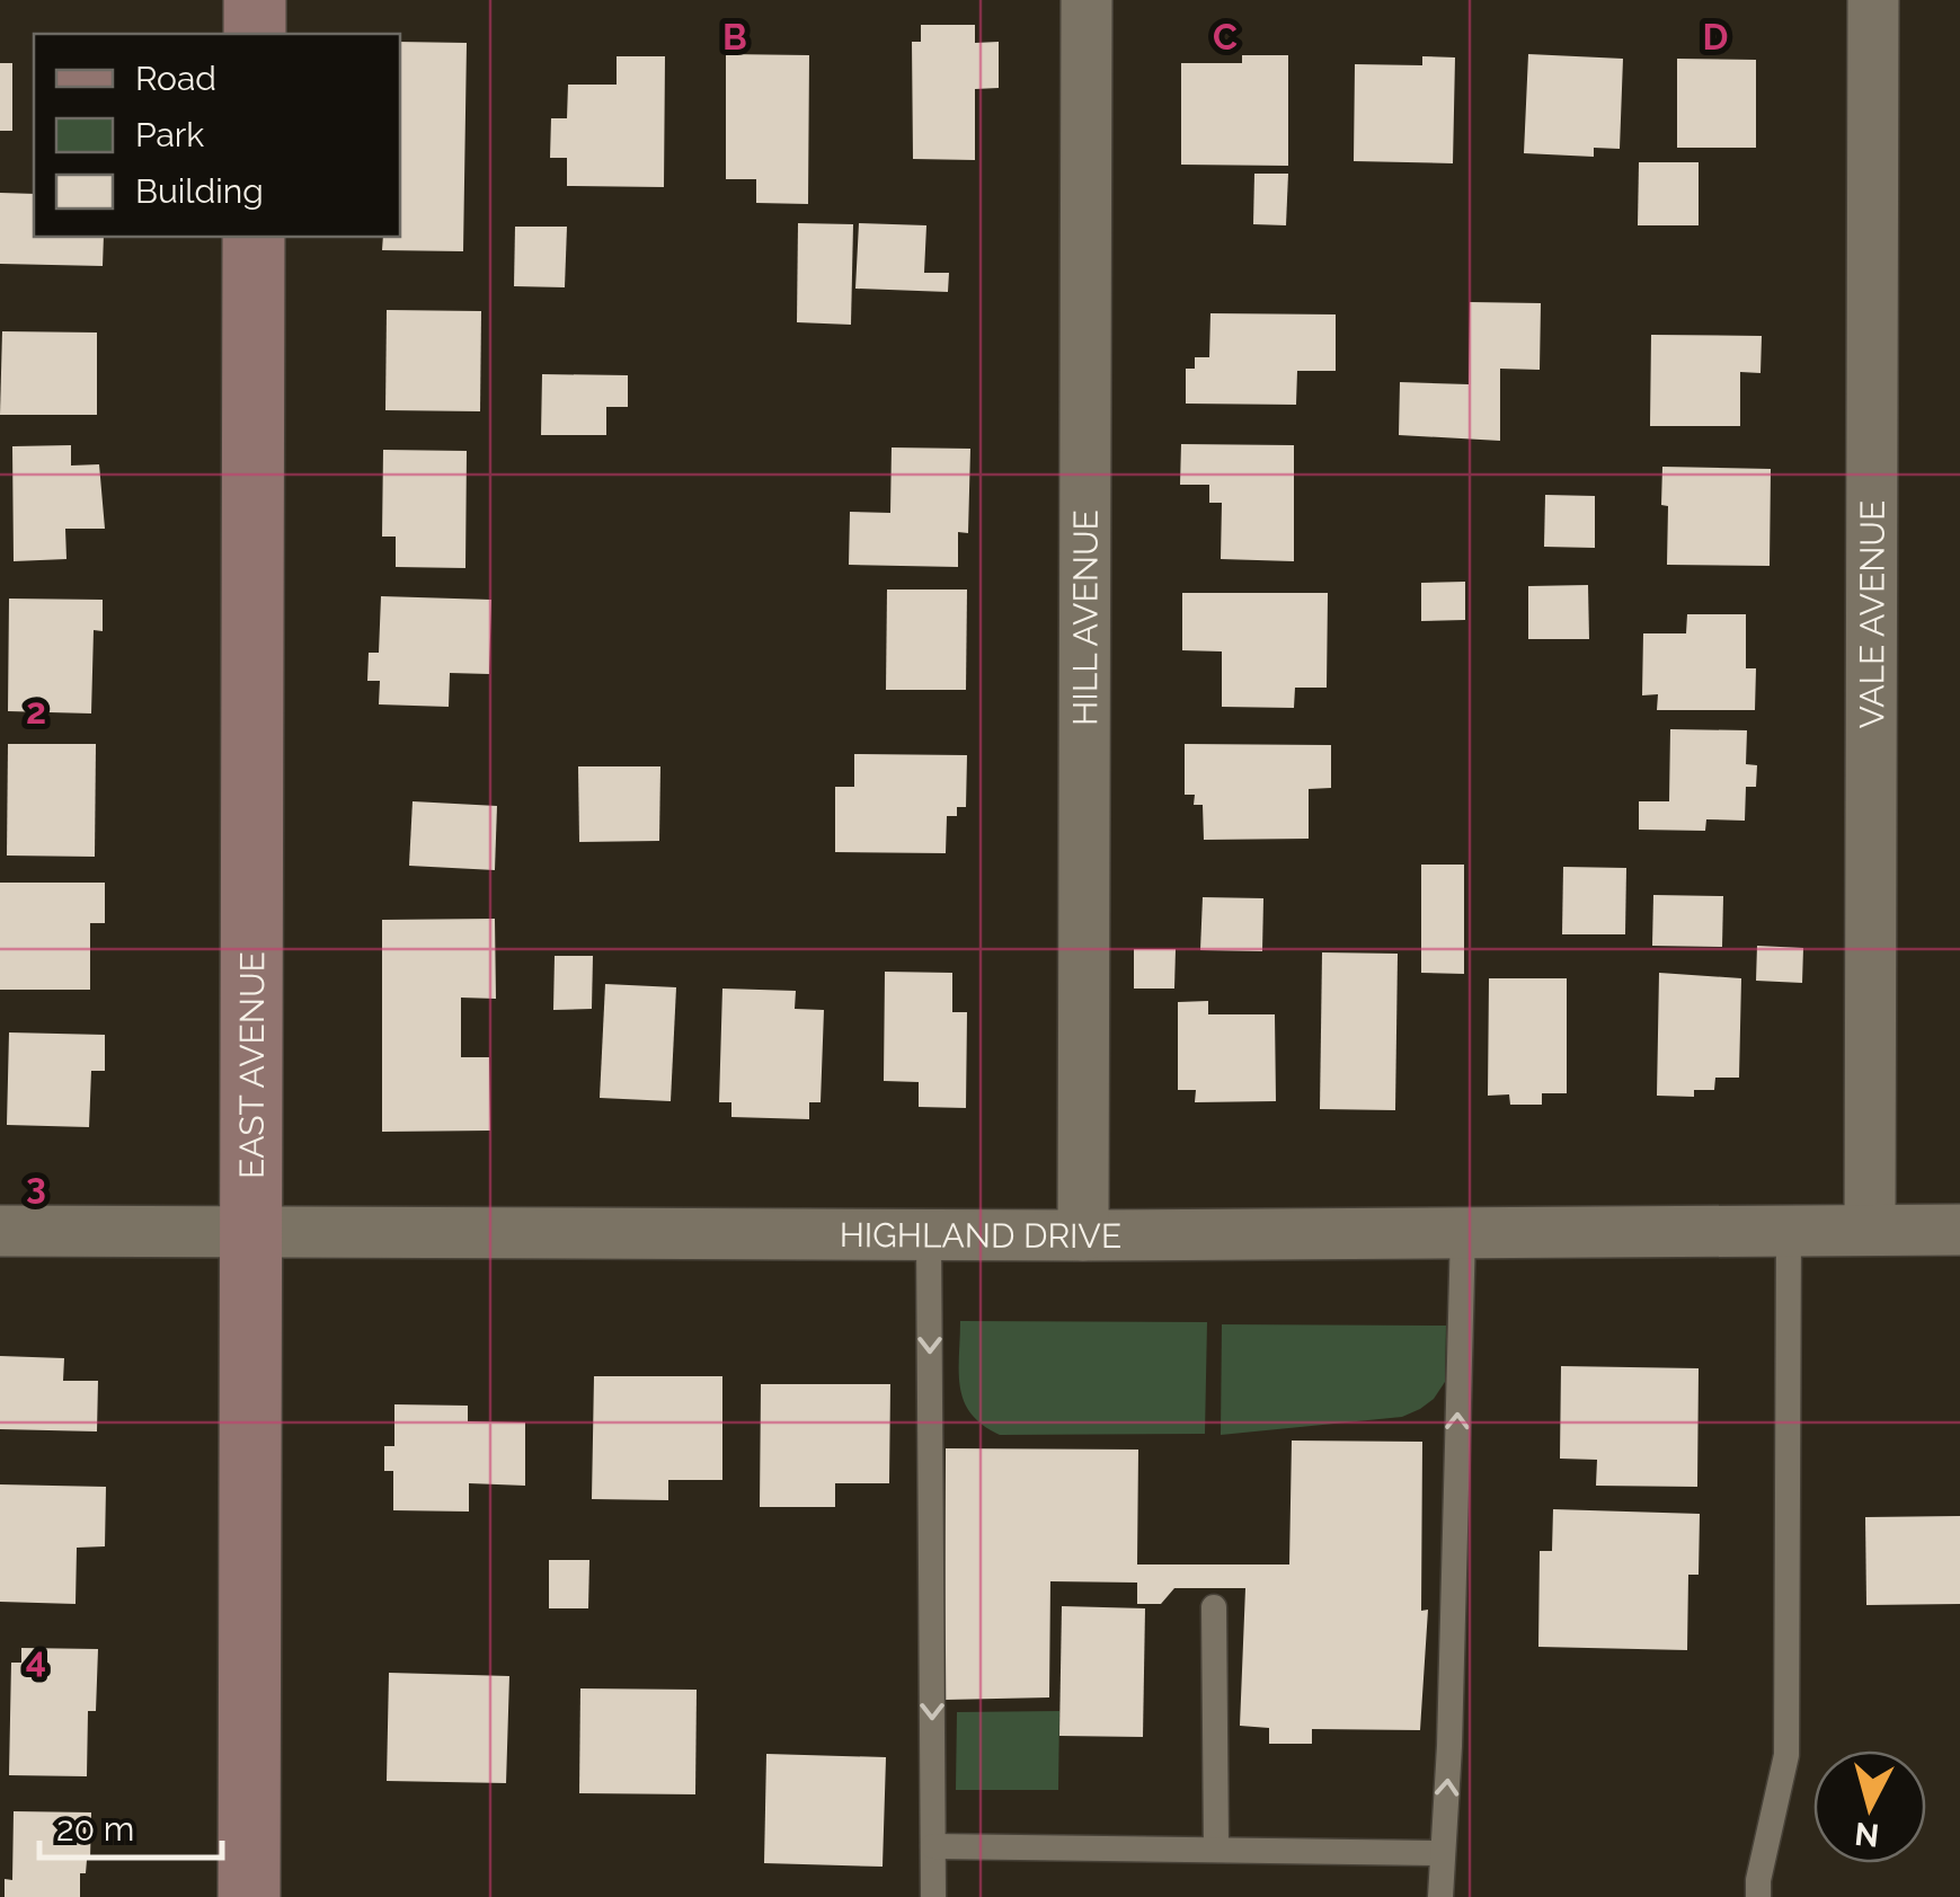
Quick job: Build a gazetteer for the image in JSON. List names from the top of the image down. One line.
{"streets":{"street":["VALE AVENUE","HILL AVENUE","EAST AVENUE","HIGHLAND DRIVE"]},"crossings":[["VALE AVENUE","HIGHLAND DRIVE"],["HILL AVENUE","HIGHLAND DRIVE"],["EAST AVENUE","HIGHLAND DRIVE"]],"legend":["Road","Park","Building"],"scale_bar":"20 m","north":"bottom","grid":{"columns":["B","C","D"],"rows":["2","3","4"]}}
